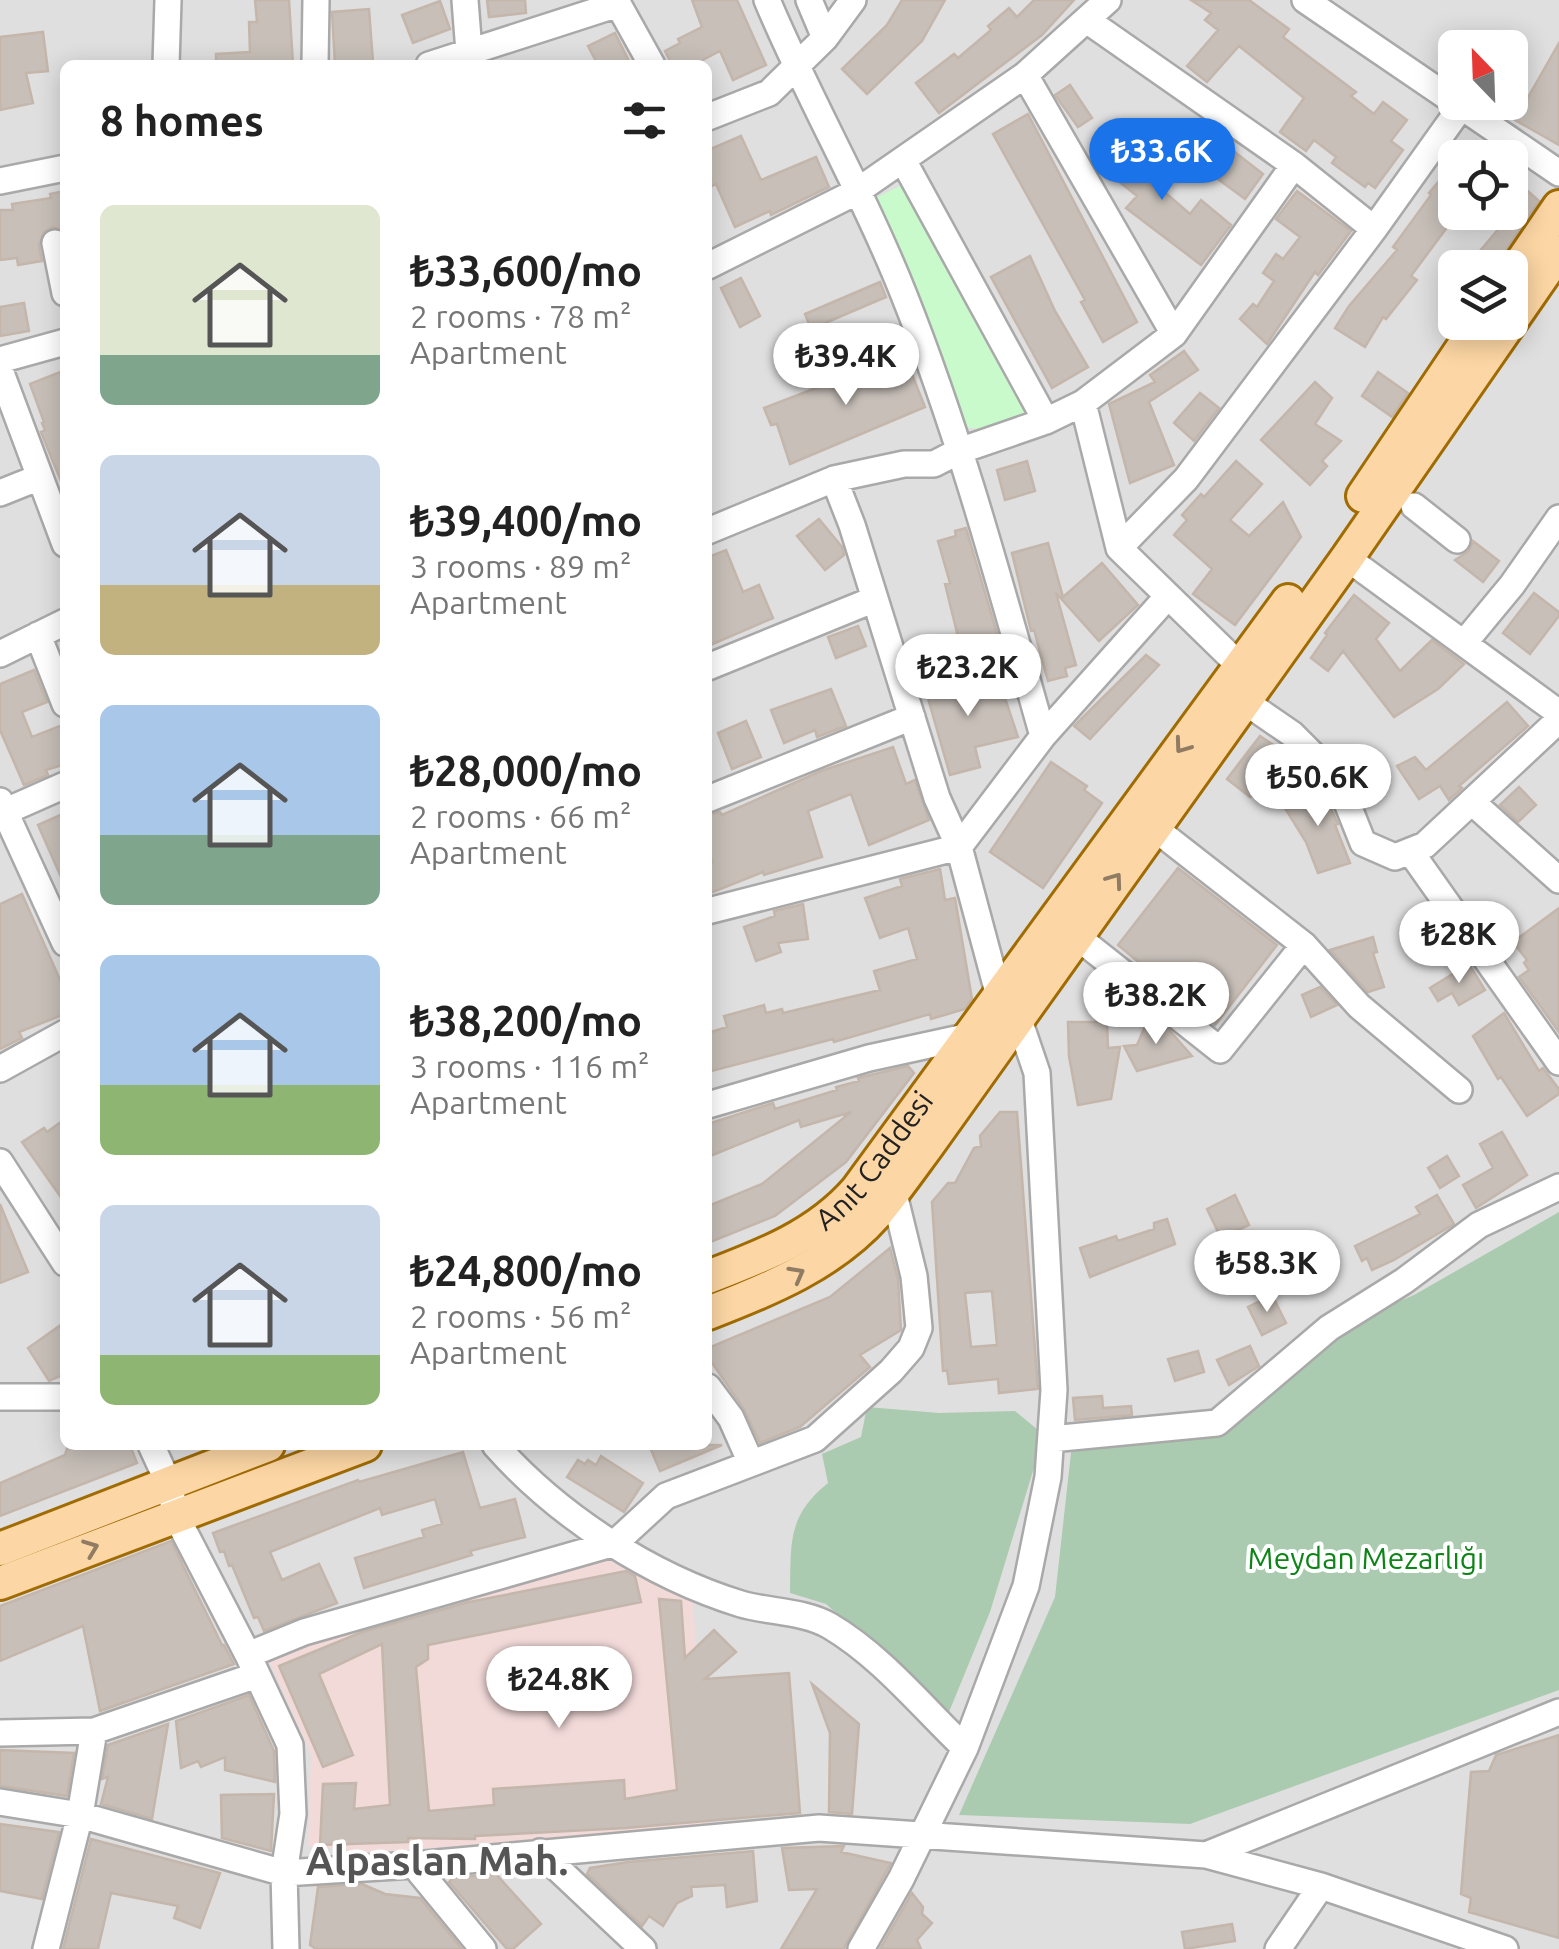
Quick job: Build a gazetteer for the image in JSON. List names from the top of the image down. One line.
{"streets":{"main road":["Anıt Caddesi"]},"districts":["Alpaslan Mah."],"parks":["Meydan Mezarlığı"],"north":"top left","page":{"heading":"8 homes","price":["₺33.6K","₺39.4K","₺23.2K","₺50.6K","₺28K","₺38.2K","₺58.3K","₺24.8K"],"list":[{"name":"₺33,600/mo","note":"2 rooms · 78 m² · Apartment"},{"name":"₺39,400/mo","note":"3 rooms · 89 m² · Apartment"},{"name":"₺28,000/mo","note":"2 rooms · 66 m² · Apartment"},{"name":"₺38,200/mo","note":"3 rooms · 116 m² · Apartment"},{"name":"₺24,800/mo","note":"2 rooms · 56 m² · Apartment"}]}}
